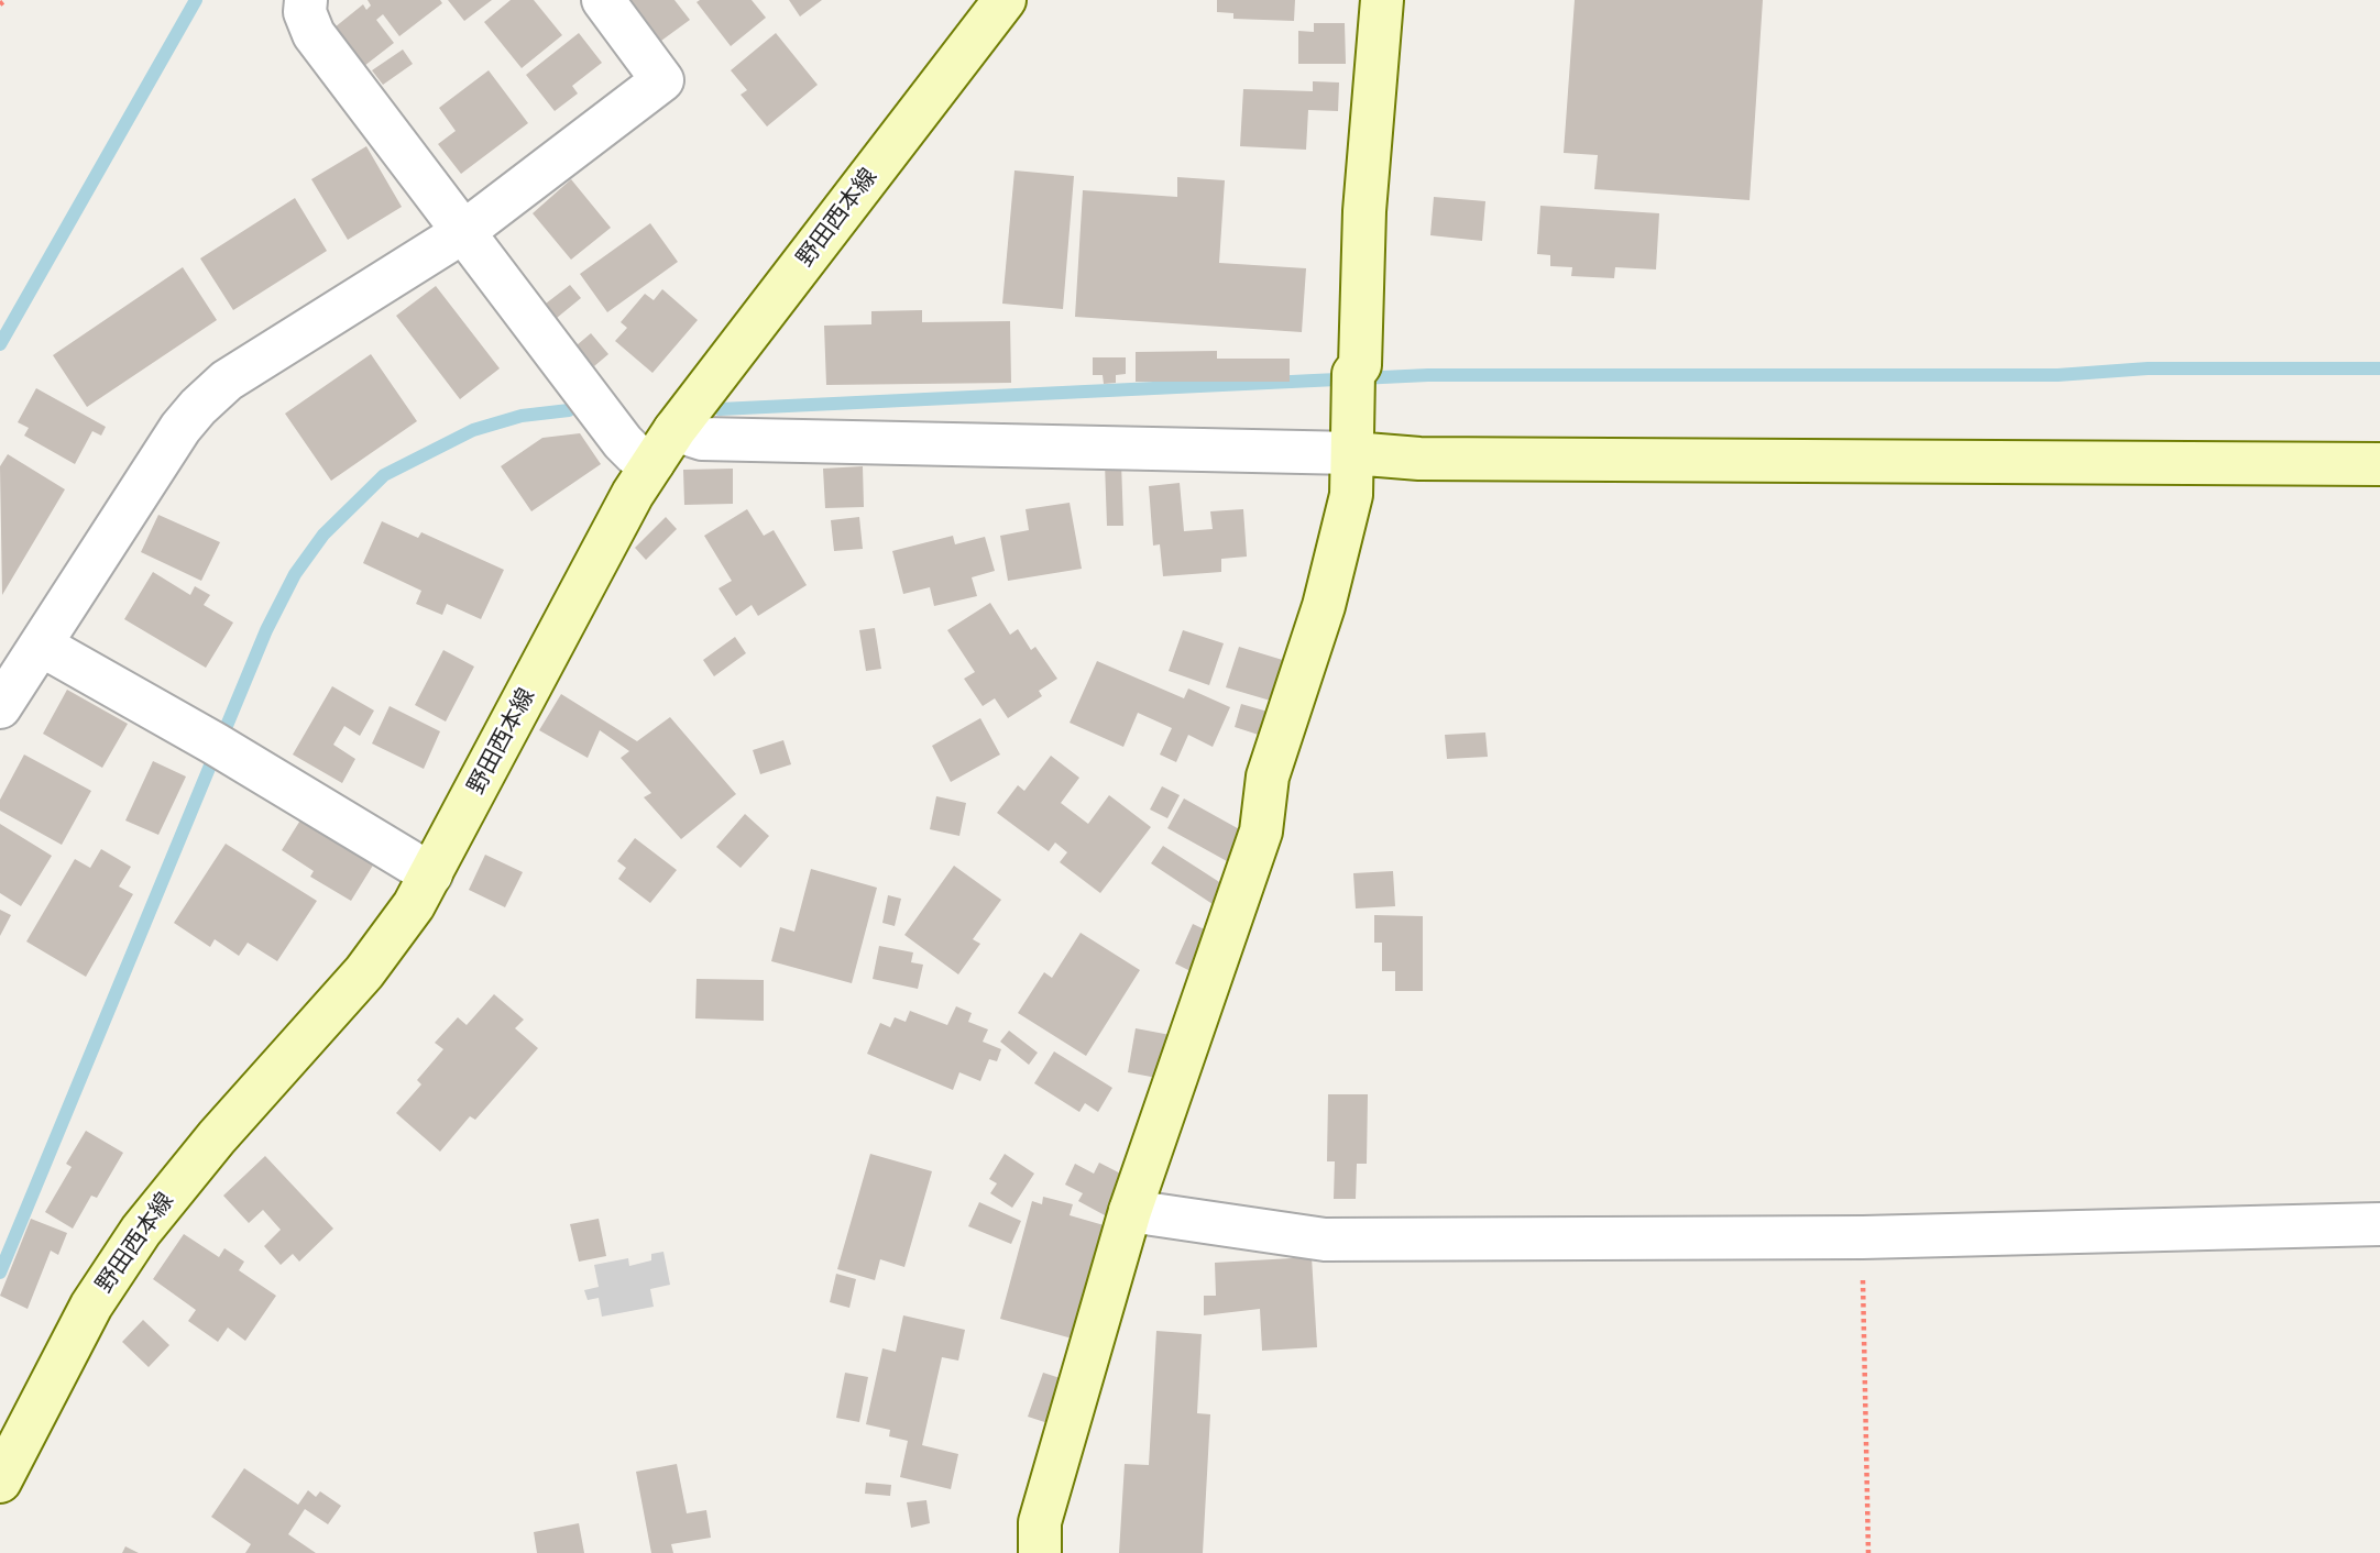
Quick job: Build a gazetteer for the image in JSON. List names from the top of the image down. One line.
{"streets":{"street":["野田西本線"]}}
